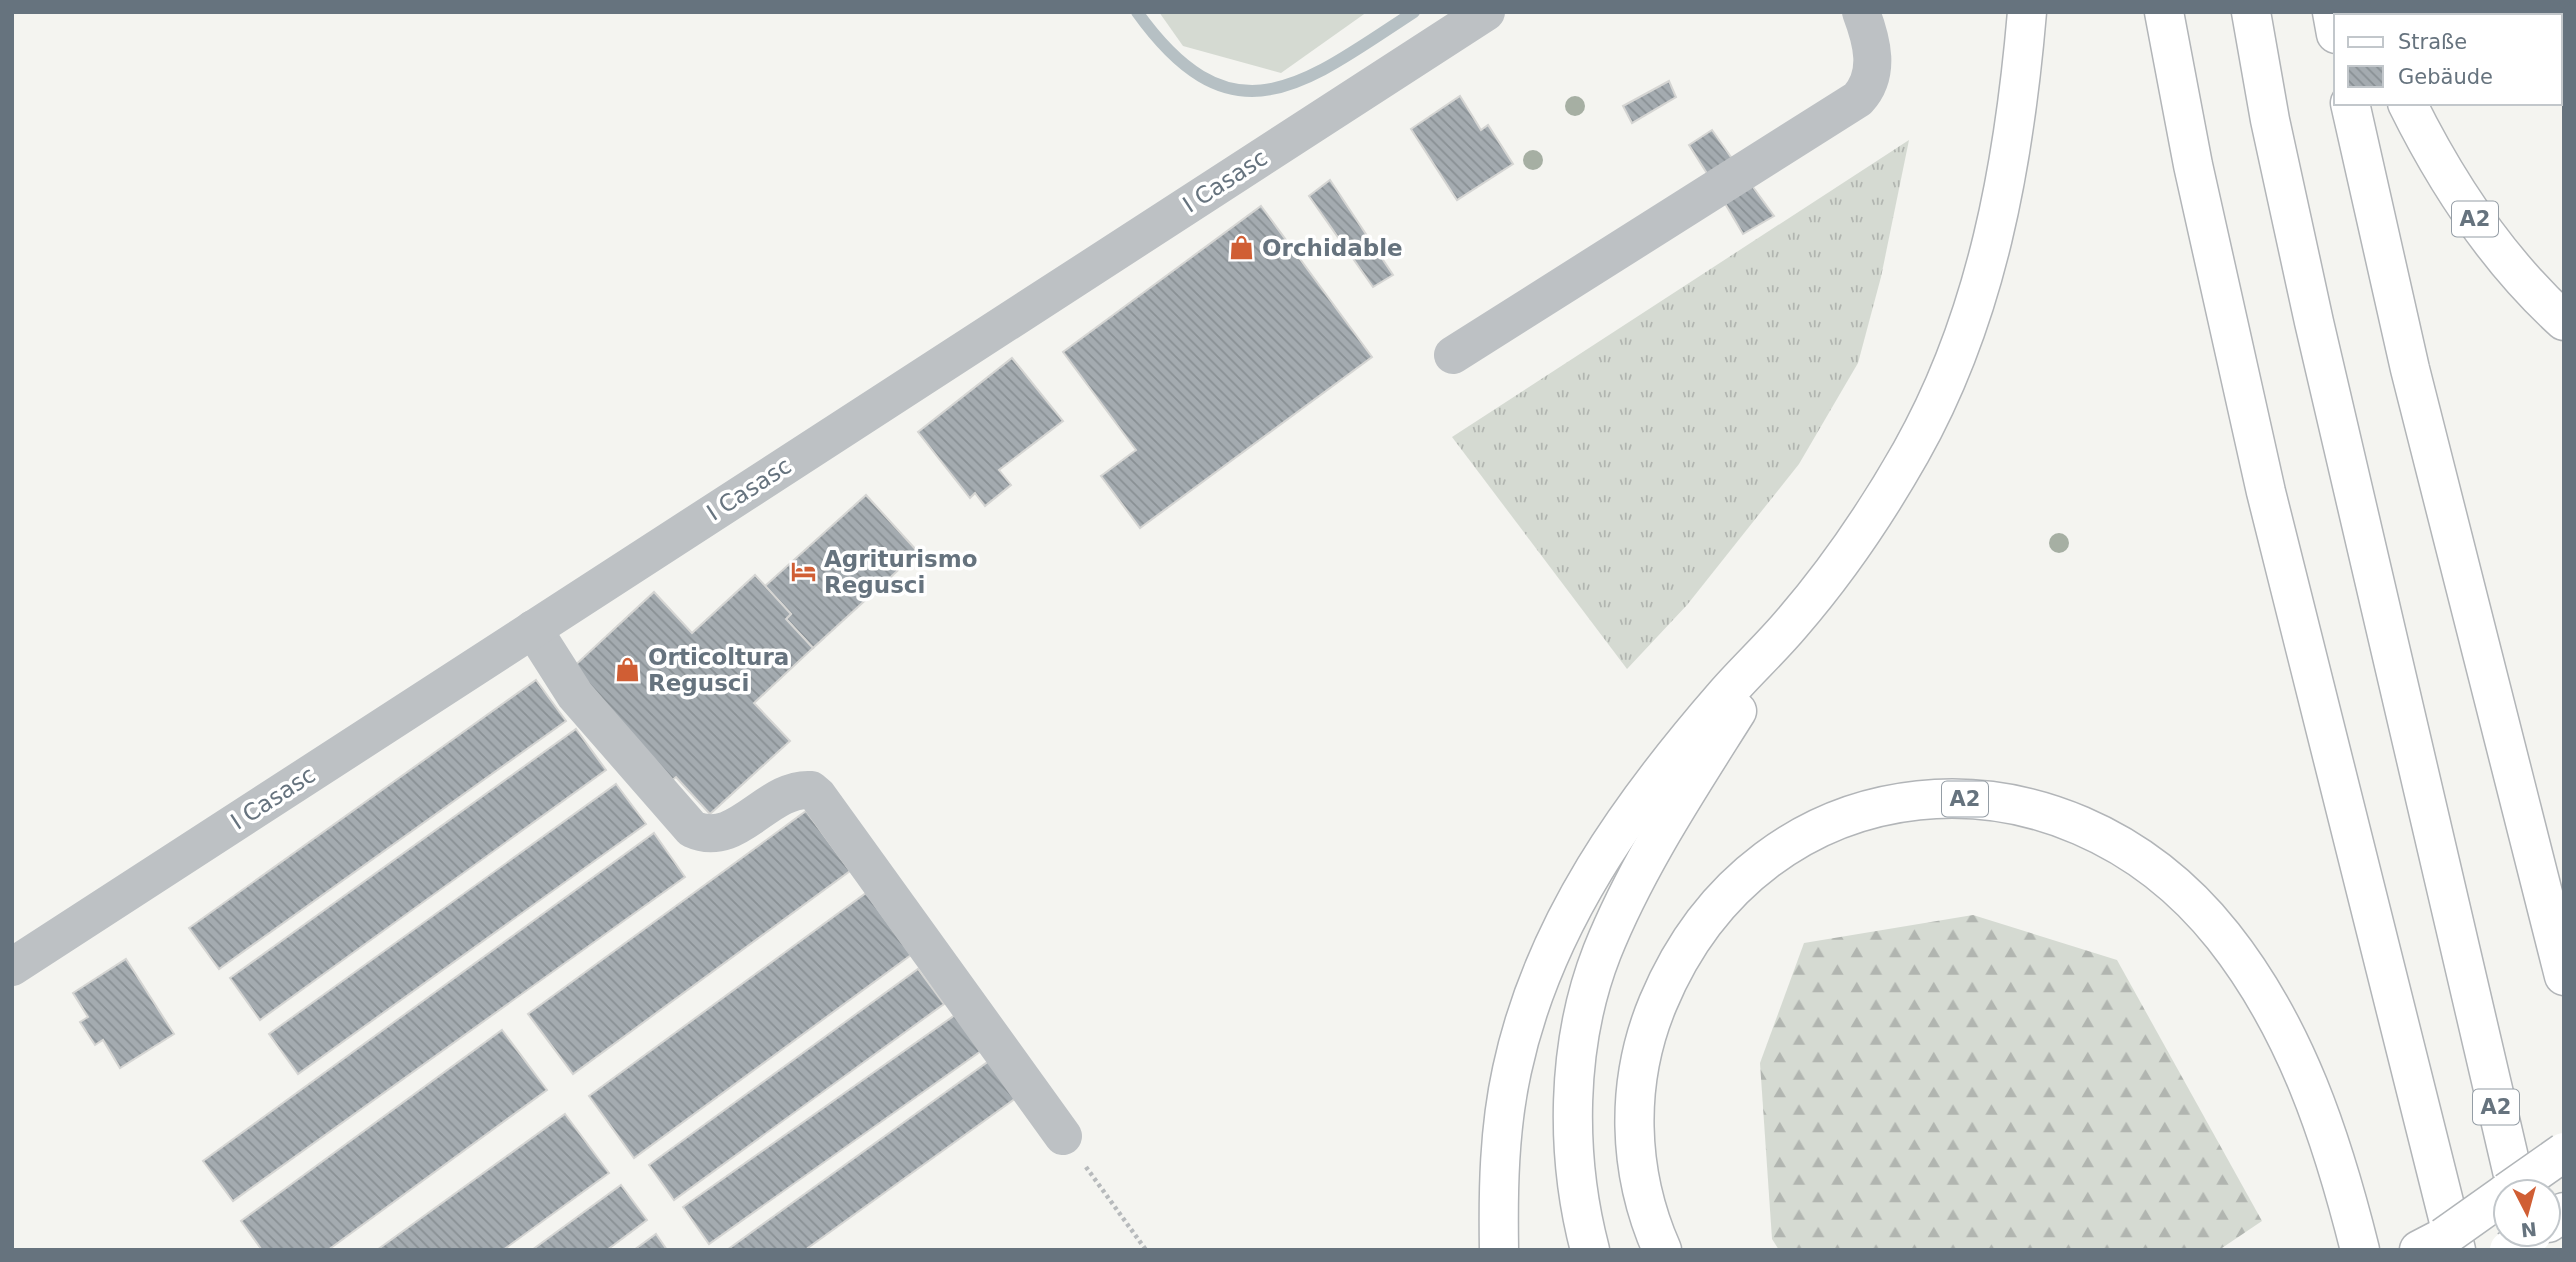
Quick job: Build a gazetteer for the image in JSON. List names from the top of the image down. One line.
{"streets":{"main road":["A2"],"street":["I Casasc"]},"places":{"shop":["Orchidable","Orticoltura Regusci"],"hotel":["Agriturismo Regusci"]},"legend":["Straße","Gebäude"],"north":"bottom"}
